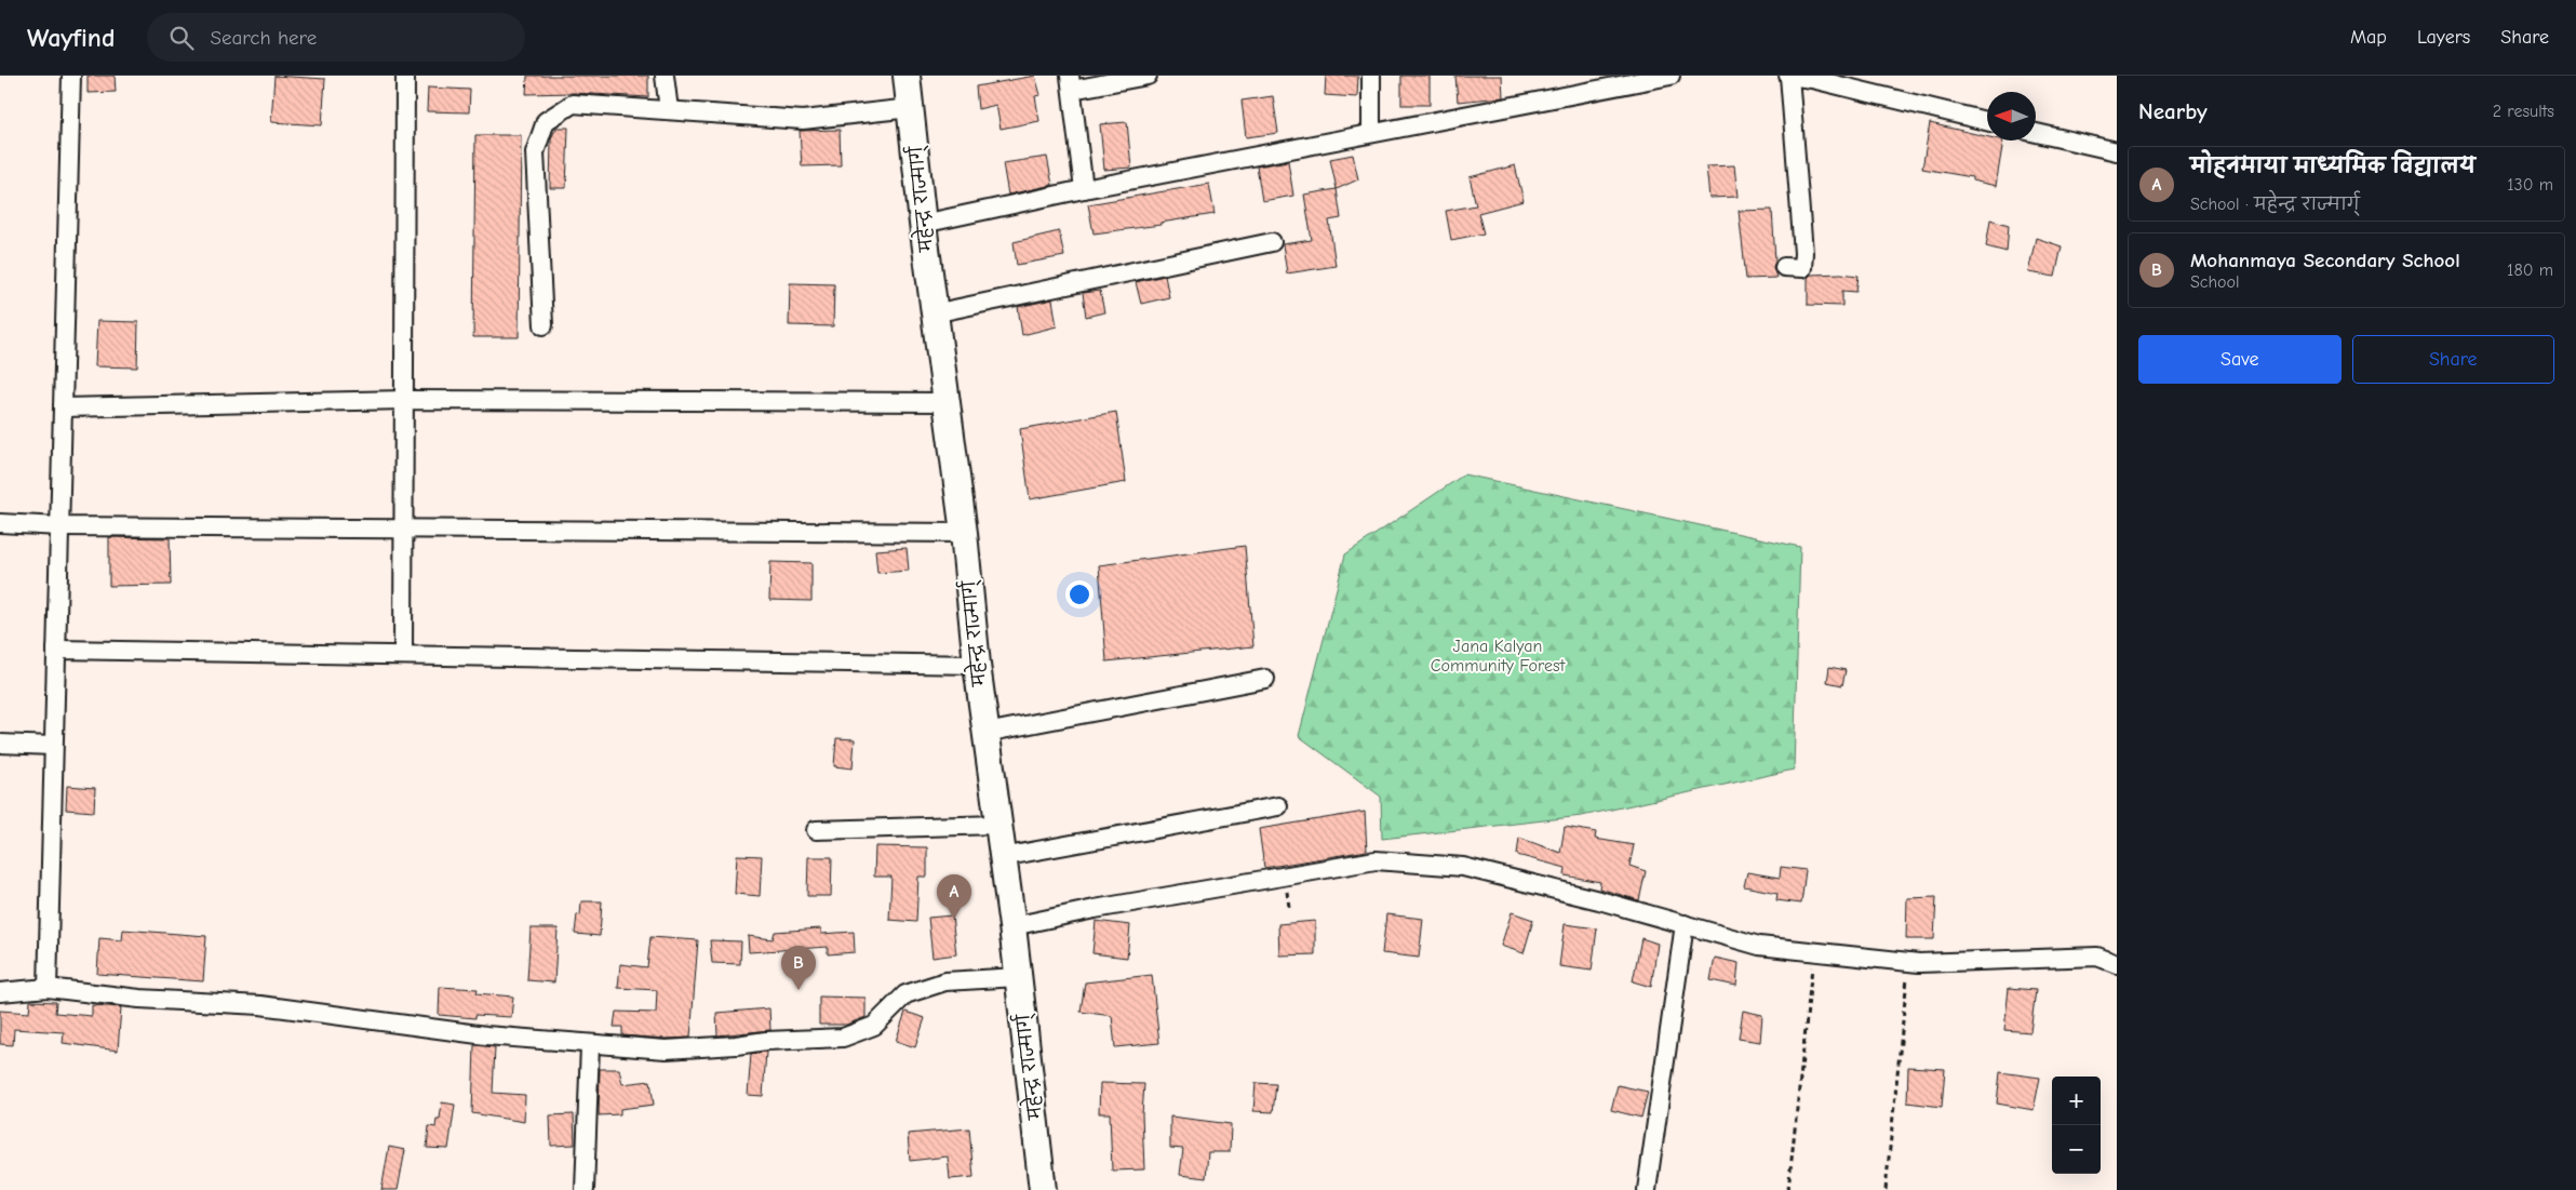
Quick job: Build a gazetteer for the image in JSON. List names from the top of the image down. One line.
{"streets":{"highway":["महेन्द्र राज्मार्ग्"]},"parks":["Jana Kalyan Community Forest"],"north":"left","page":{"header":"Wayfind","search":"Search here","nav":["Map","Layers","Share"],"heading":["Nearby","2 results"],"list":[{"mark":"A","name":"मोहनमाया माध्यमिक विद्यालय","note":"School · महेन्द्र राज्मार्ग्","value":"130 m"},{"mark":"B","name":"Mohanmaya Secondary School","note":"School","value":"180 m"}],"buttons":["Save","Share"],"pins":["A","B"],"map_buttons":["+","−"]}}
